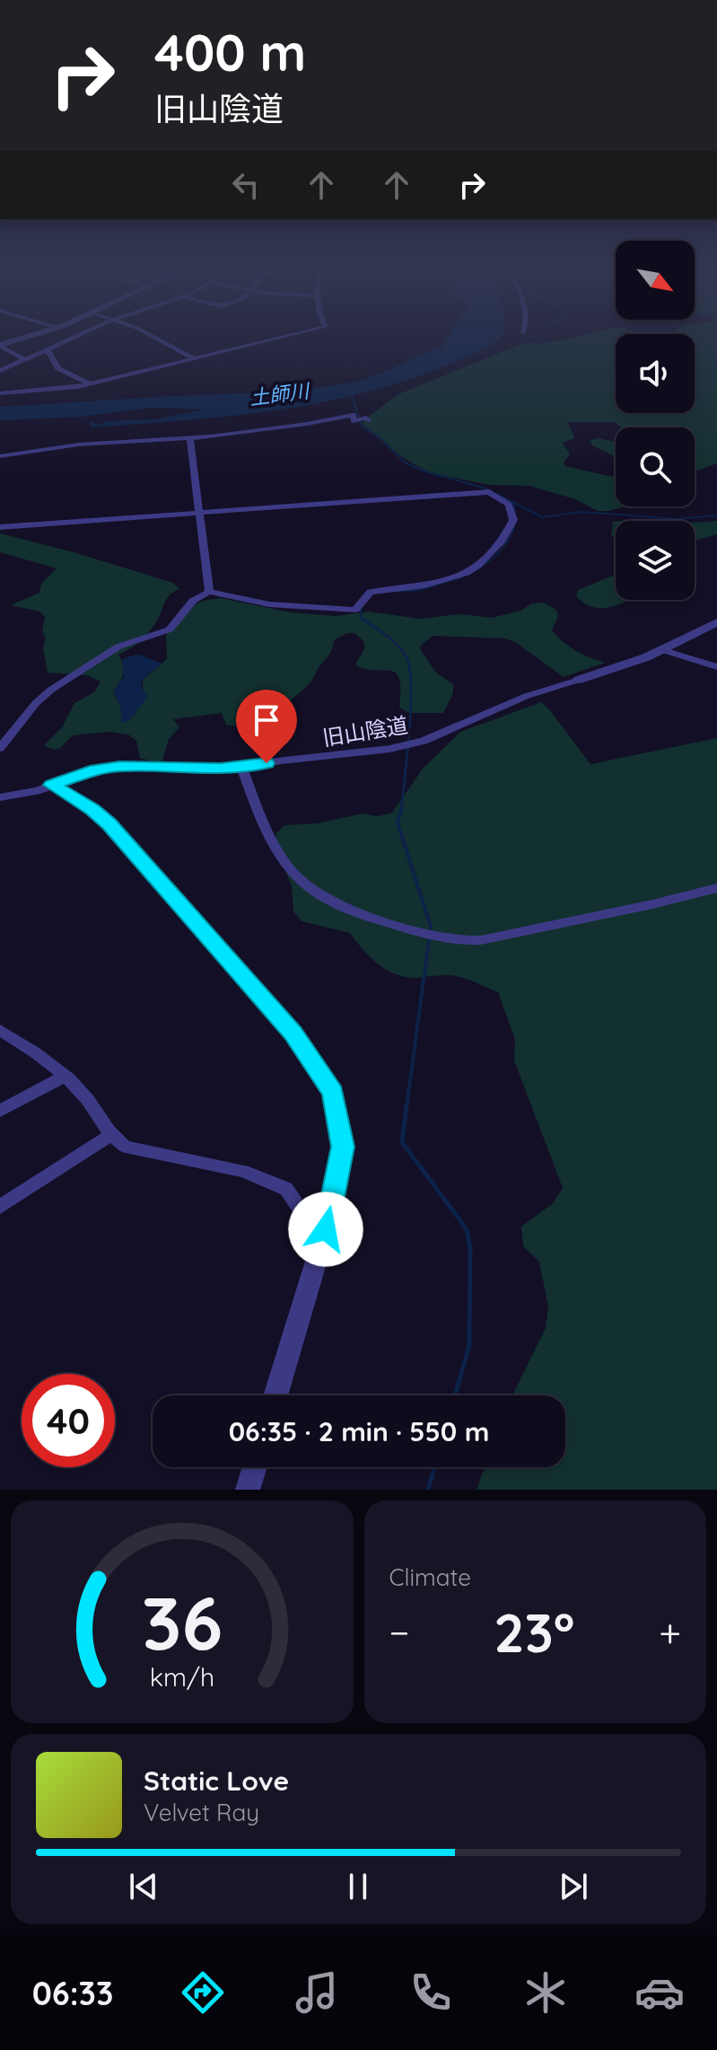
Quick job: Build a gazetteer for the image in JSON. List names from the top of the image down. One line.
{"streets":{"street":["旧山陰道"]},"water":["土師川"],"north":"bottom right","page":{"turn":["400 m","旧山陰道"],"limit":"40","trip":"06:35 · 2 min · 550 m","tile":"Climate","heat":["−","23°","+"],"song":["Static Love","Velvet Ray"],"tabs":"06:33","gauge":["36","km/h"]}}
